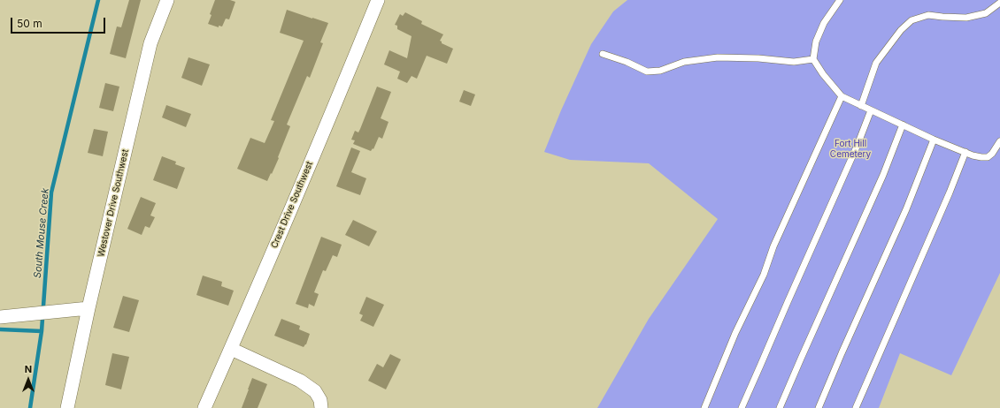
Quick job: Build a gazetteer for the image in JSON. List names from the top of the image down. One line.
{"streets":{"street":["Westover Drive Southwest","Crest Drive Southwest"]},"water":["South Mouse Creek"],"parks":["Fort Hill Cemetery"],"scale_bar":"50 m","north":"top"}
